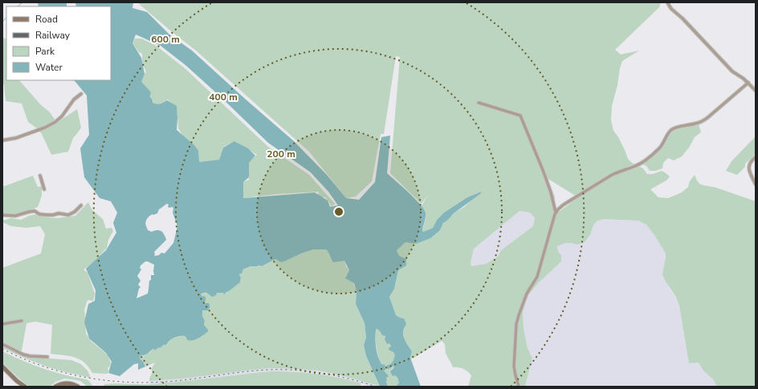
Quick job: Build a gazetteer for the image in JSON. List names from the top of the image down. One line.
{"legend":["Road","Railway","Park","Water"],"rings":["600 m","400 m","200 m"]}
